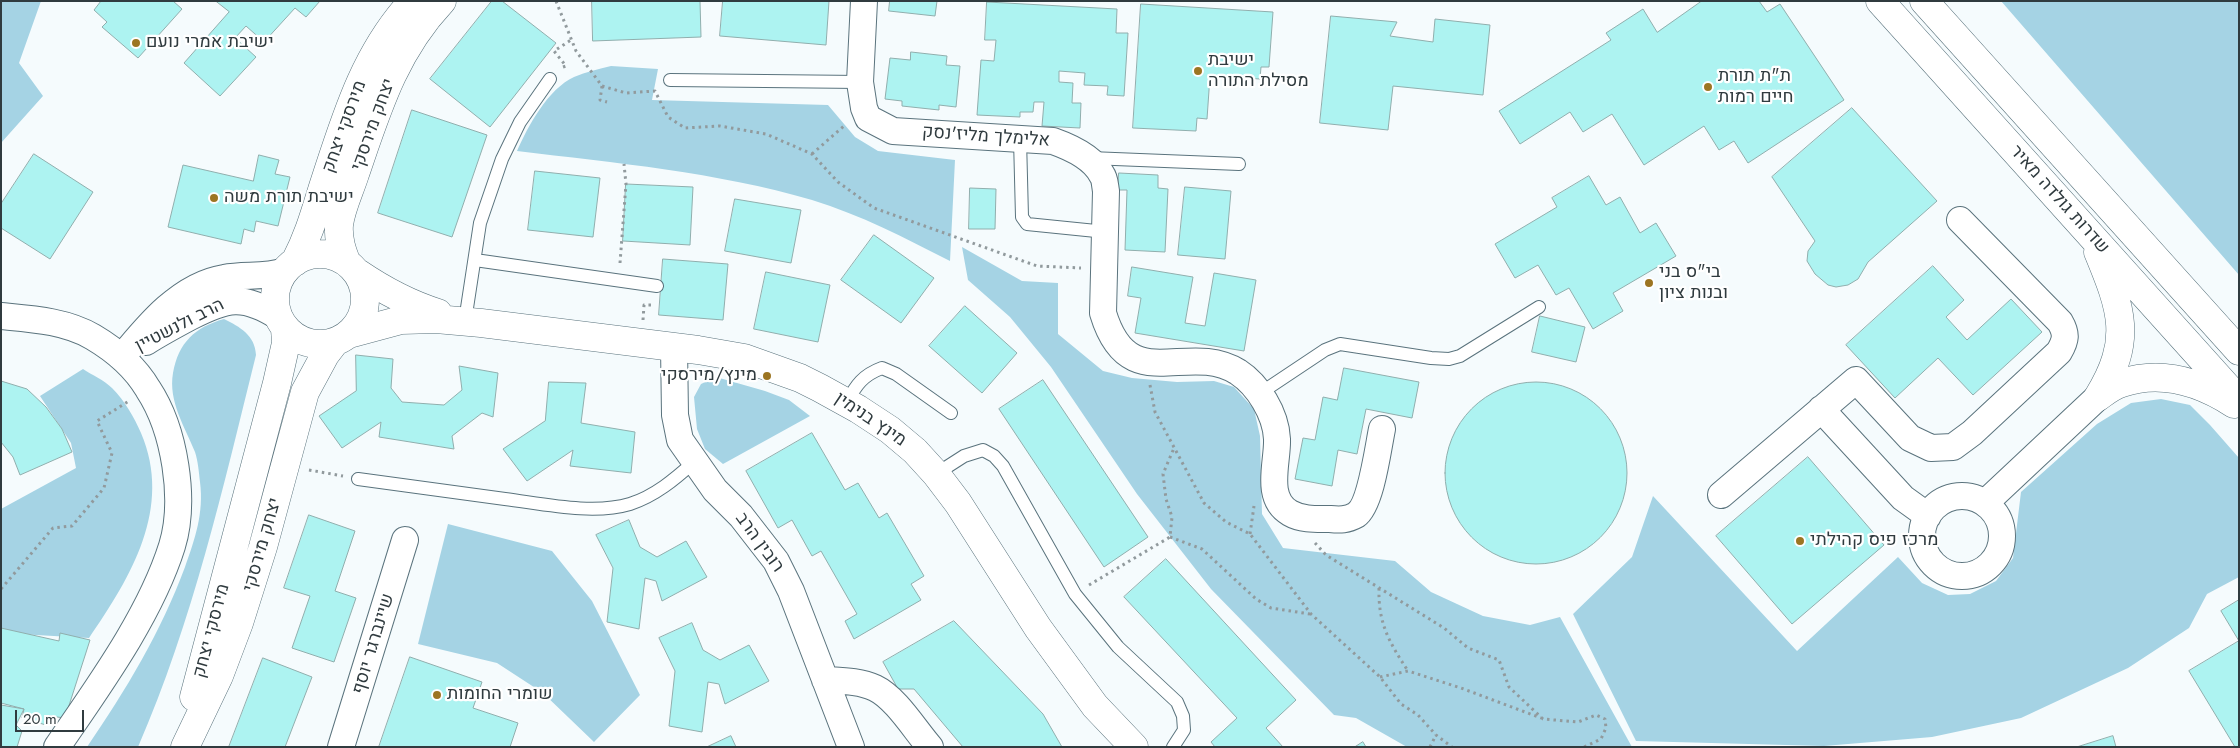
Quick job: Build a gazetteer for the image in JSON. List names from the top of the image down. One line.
{"streets":{"street":["יצחק מירסקי","מירסקי יצחק","אלימלך מליז'נסק","שדרות גולדה מאיר","הרב ולנשטיין","מינץ בנימין","רובין הרב","שיינברגר יוסף"]},"crossings":[["יצחק מירסקי","מירסקי יצחק"],["יצחק מירסקי","הרב ולנשטיין"],["מירסקי יצחק","הרב ולנשטיין"],["מינץ בנימין","רובין הרב"]],"places":["ישיבת אמרי נועם","ישיבת מסילת התורה","ת\"ת תורת חיים רמות","ישיבת תורת משה","בי\"ס בני ובנות ציון","מינץ/מירסקי","מרכז פיס קהילתי","שומרי החומות"],"scale_bar":"20 m"}
